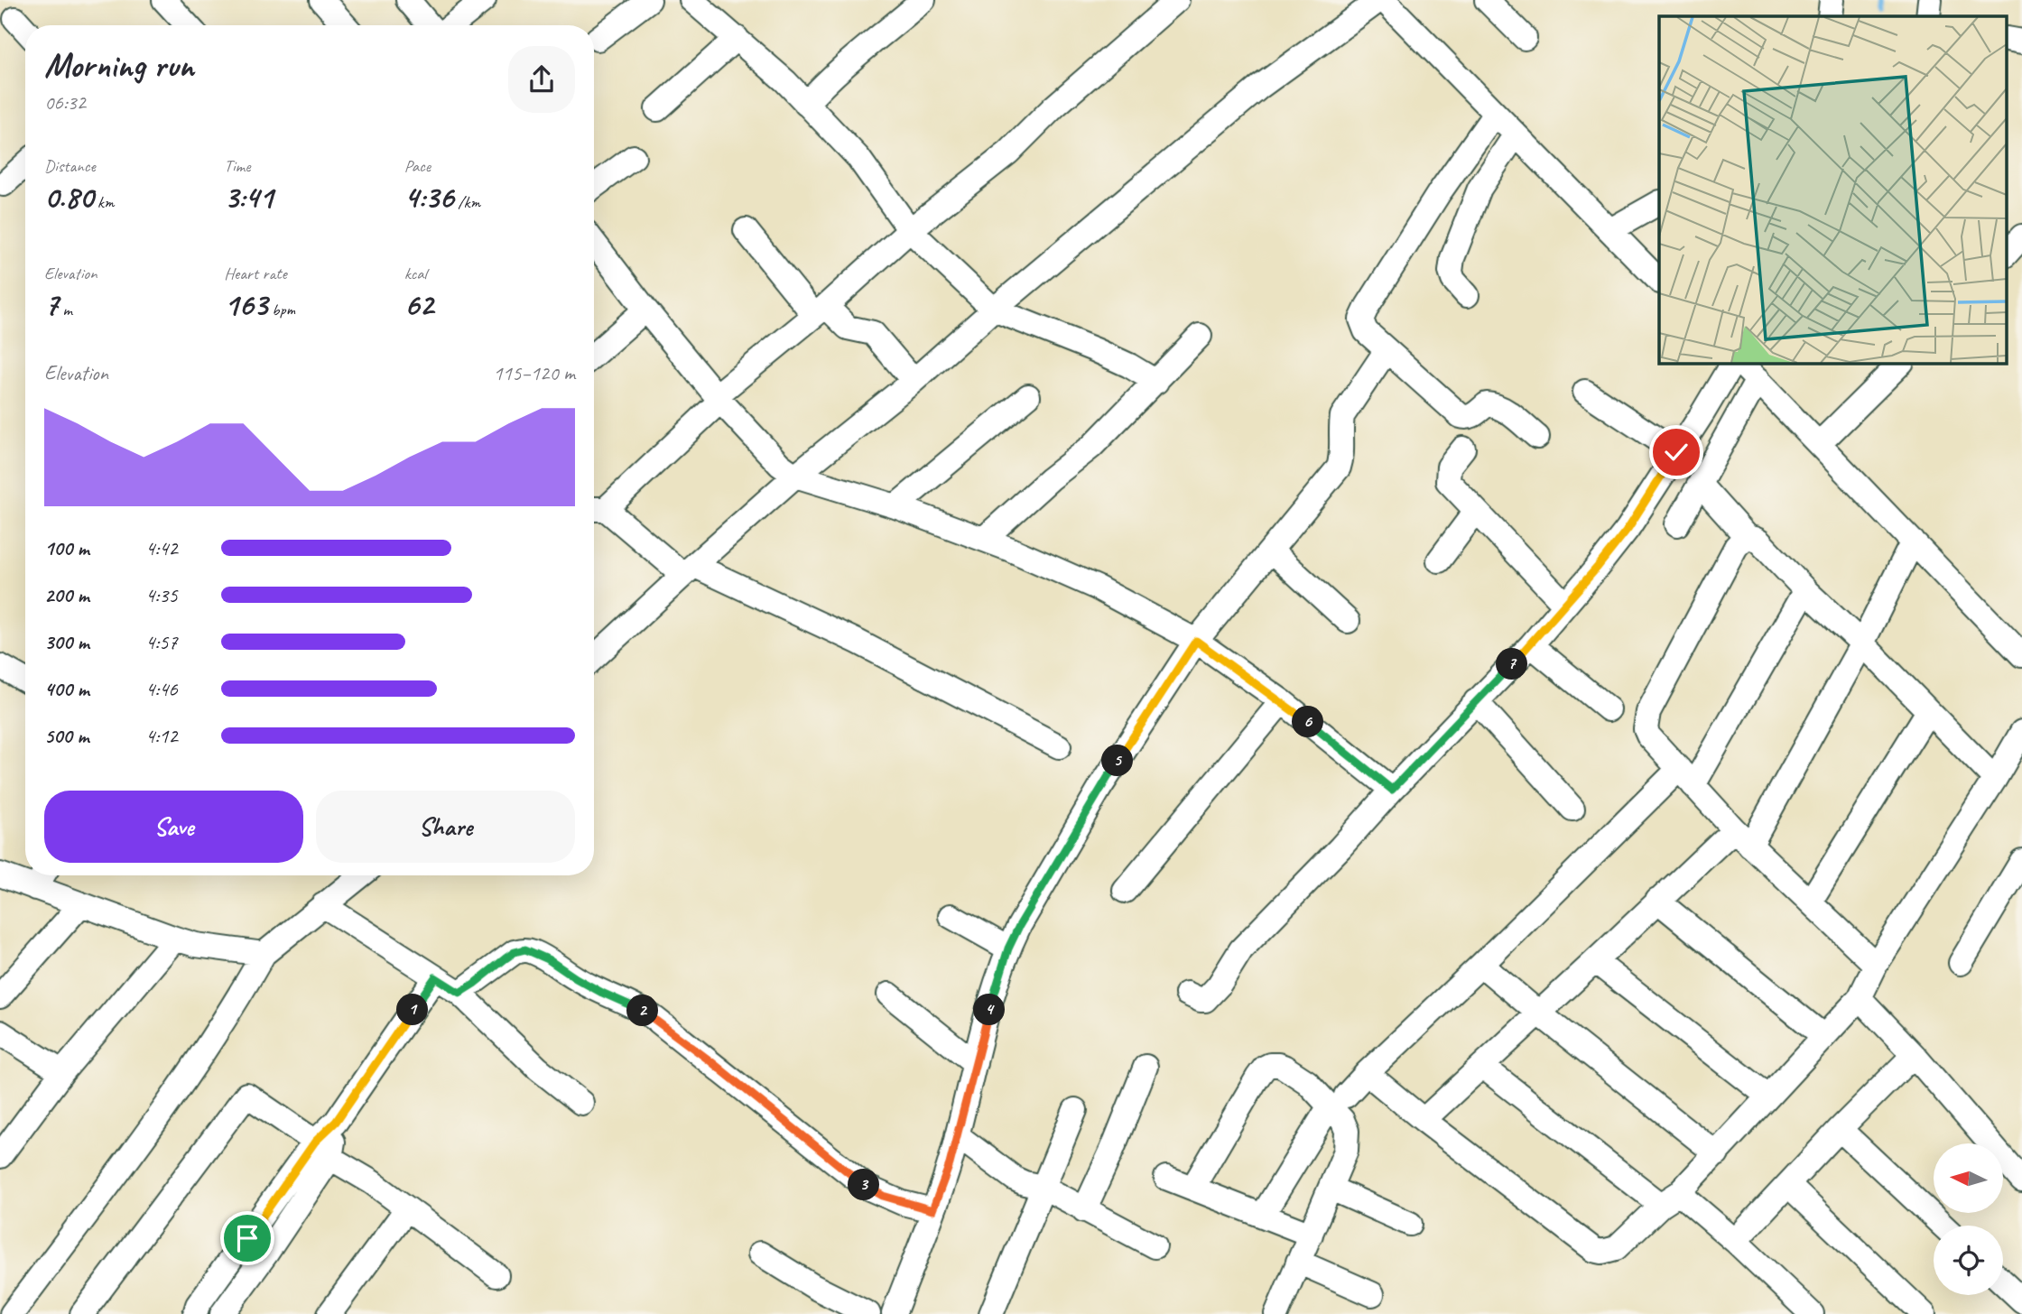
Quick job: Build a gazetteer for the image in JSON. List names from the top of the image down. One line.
{"north":"left","page":{"heading":["Morning run","06:32"],"stats":[["Distance","0.80 km"],["Time","3:41"],["Pace","4:36 /km"],["Elevation","7 m"],["Heart rate","163 bpm"],["kcal","62"]],"chart":["Elevation","115–120 m"],"list":[{"name":"100 m","note":"4:42"},{"name":"200 m","note":"4:35"},{"name":"300 m","note":"4:57"},{"name":"400 m","note":"4:46"},{"name":"500 m","note":"4:12"}],"pins":["7","6","5","1","4","2","3"],"buttons":["Save","Share"]}}
